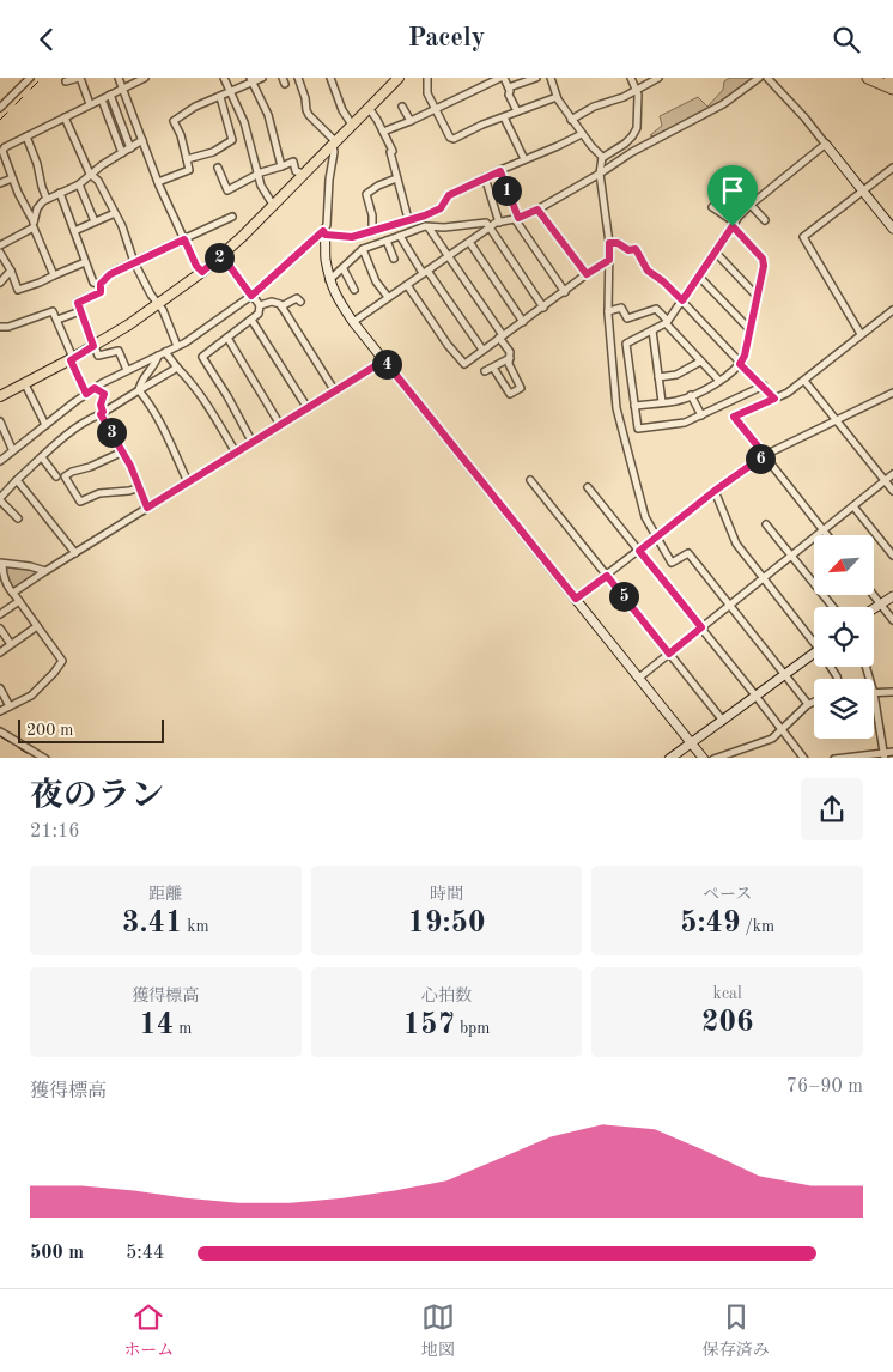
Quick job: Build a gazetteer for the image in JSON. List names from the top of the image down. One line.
{"scale_bar":"200 m","north":"bottom left","page":{"header":"Pacely","pins":["1","2","4","3","6","5"],"scale":"200 m","heading":["夜のラン","21:16"],"stats":[["距離","3.41 km"],["時間","19:50"],["ペース","5:49 /km"],["獲得標高","14 m"],["心拍数","157 bpm"],["kcal","206"]],"chart":["獲得標高","76–90 m"],"list":[{"name":"500 m","note":"5:44"}],"tabs":["ホーム","地図","保存済み"]}}
